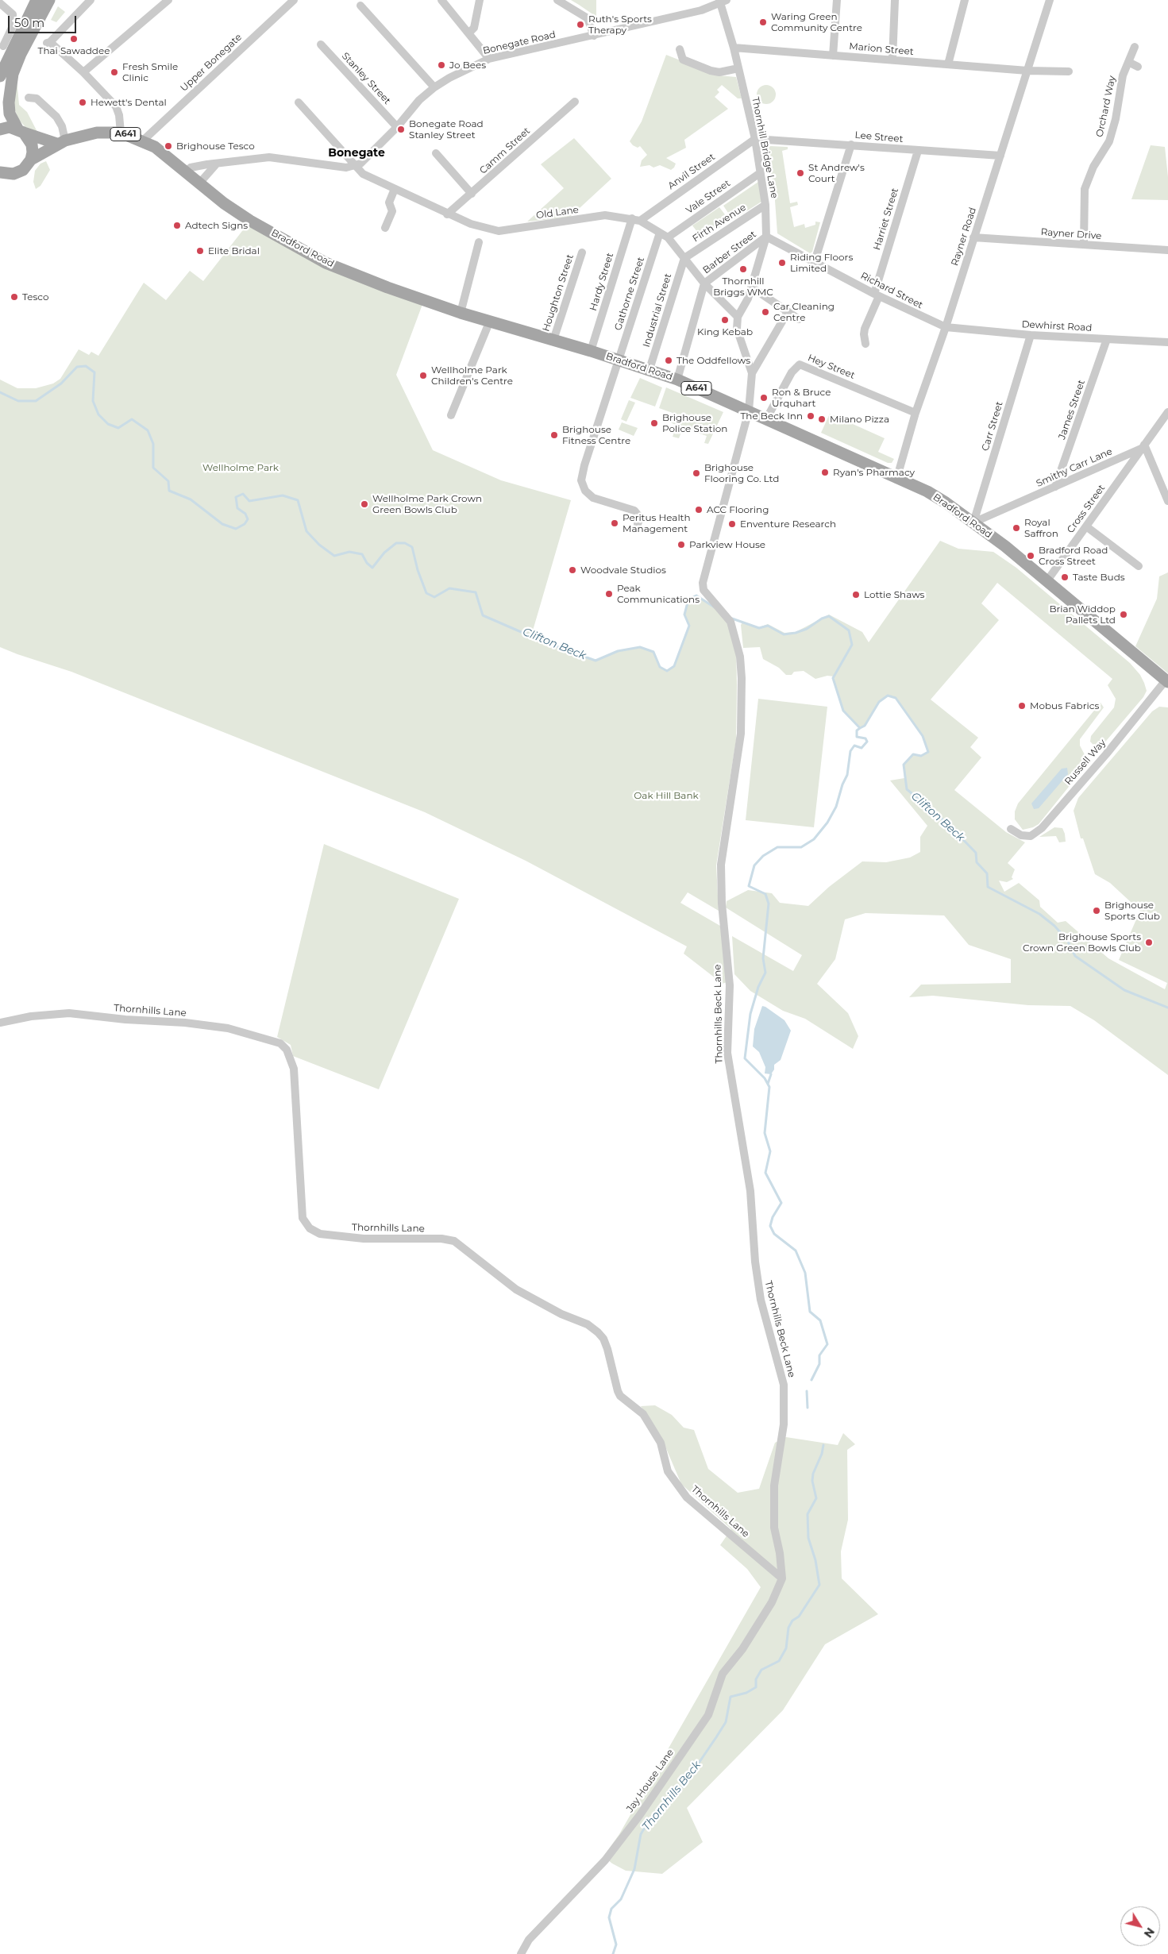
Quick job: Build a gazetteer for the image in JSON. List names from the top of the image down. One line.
{"streets":{"main road":["A641","Bradford Road"],"street":["Bonegate Road","Marion Street","Upper Bonegate","Stanley Street","Orchard Way","Lee Street","Thornhill Bridge Lane","Camm Street","Anvil Street","Vale Street","Old Lane","Harriet Street","Firth Avenue","Rayner Drive","Rayner Road","Barber Street","Hardy Street","Richard Street","Houghton Street","Gathorne Street","Industrial Street","Dewhirst Road","Hey Street","James Street","Carr Street","Smithy Carr Lane","Cross Street","Russell Way","Thornhills Lane","Thornhills Beck Lane","Jay House Lane"]},"crossings":[["Bonegate Road","Stanley Street"],["Bonegate Road","Thornhill Bridge Lane"],["Bonegate Road","Old Lane"],["Marion Street","Thornhill Bridge Lane"],["Marion Street","Rayner Road"],["Upper Bonegate","Bradford Road"],["Orchard Way","Rayner Drive"],["Lee Street","Thornhill Bridge Lane"],["Lee Street","Anvil Street"],["Lee Street","Harriet Street"],["Lee Street","Rayner Road"],["Thornhill Bridge Lane","Anvil Street"],["Thornhill Bridge Lane","Vale Street"],["Thornhill Bridge Lane","Old Lane"],["Thornhill Bridge Lane","Firth Avenue"],["Thornhill Bridge Lane","Barber Street"],["Thornhill Bridge Lane","Richard Street"],["Camm Street","Old Lane"],["Anvil Street","Old Lane"],["Anvil Street","Hardy Street"],["Vale Street","Old Lane"],["Old Lane","Firth Avenue"],["Old Lane","Barber Street"],["Old Lane","Hardy Street"],["Old Lane","Gathorne Street"],["Old Lane","Industrial Street"],["Harriet Street","Richard Street"],["Firth Avenue","Industrial Street"],["Rayner Drive","Rayner Road"],["Rayner Road","Bradford Road"],["Rayner Road","Richard Street"],["Rayner Road","Dewhirst Road"],["Rayner Road","Hey Street"],["Bradford Road","Hardy Street"],["Bradford Road","Houghton Street"],["Bradford Road","Gathorne Street"],["Bradford Road","Industrial Street"],["Bradford Road","Hey Street"],["Bradford Road","Carr Street"],["Bradford Road","Smithy Carr Lane"],["Bradford Road","Cross Street"],["Bradford Road","Russell Way"],["Bradford Road","Thornhills Beck Lane"],["Barber Street","Richard Street"],["Richard Street","Dewhirst Road"],["Dewhirst Road","James Street"],["Dewhirst Road","Carr Street"],["James Street","Smithy Carr Lane"],["Carr Street","Smithy Carr Lane"],["Smithy Carr Lane","Cross Street"],["Thornhills Lane","Thornhills Beck Lane"],["Thornhills Beck Lane","Jay House Lane"]],"districts":["Bonegate"],"water":["Clifton Beck","Thornhills Beck"],"parks":["Wellholme Park","Oak Hill Bank"],"places":["Waring Green Community Centre","Ruth's Sports Therapy","Thai Sawaddee","Jo Bees","Fresh Smile Clinic","Hewett's Dental","Bonegate Road Stanley Street","Brighouse Tesco","St Andrew's Court","Adtech Signs","Elite Bridal","Riding Floors Limited","Thornhill Briggs WMC","Tesco","Car Cleaning Centre","King Kebab","The Oddfellows","Wellholme Park Children's Centre","Ron & Bruce Urquhart","The Beck Inn","Milano Pizza","Brighouse Police Station","Brighouse Fitness Centre","Ryan's Pharmacy","Brighouse Flooring Co. Ltd","Wellholme Park Crown Green Bowls Club","ACC Flooring","Peritus Health Management","Enventure Research","Royal Saffron","Parkview House","Bradford Road Cross Street","Woodvale Studios","Taste Buds","Peak Communications","Lottie Shaws","Brian Widdop Pallets Ltd","Mobus Fabrics","Brighouse Sports Club","Brighouse Sports Crown Green Bowls Club"],"scale_bar":"50 m","north":"bottom right"}
